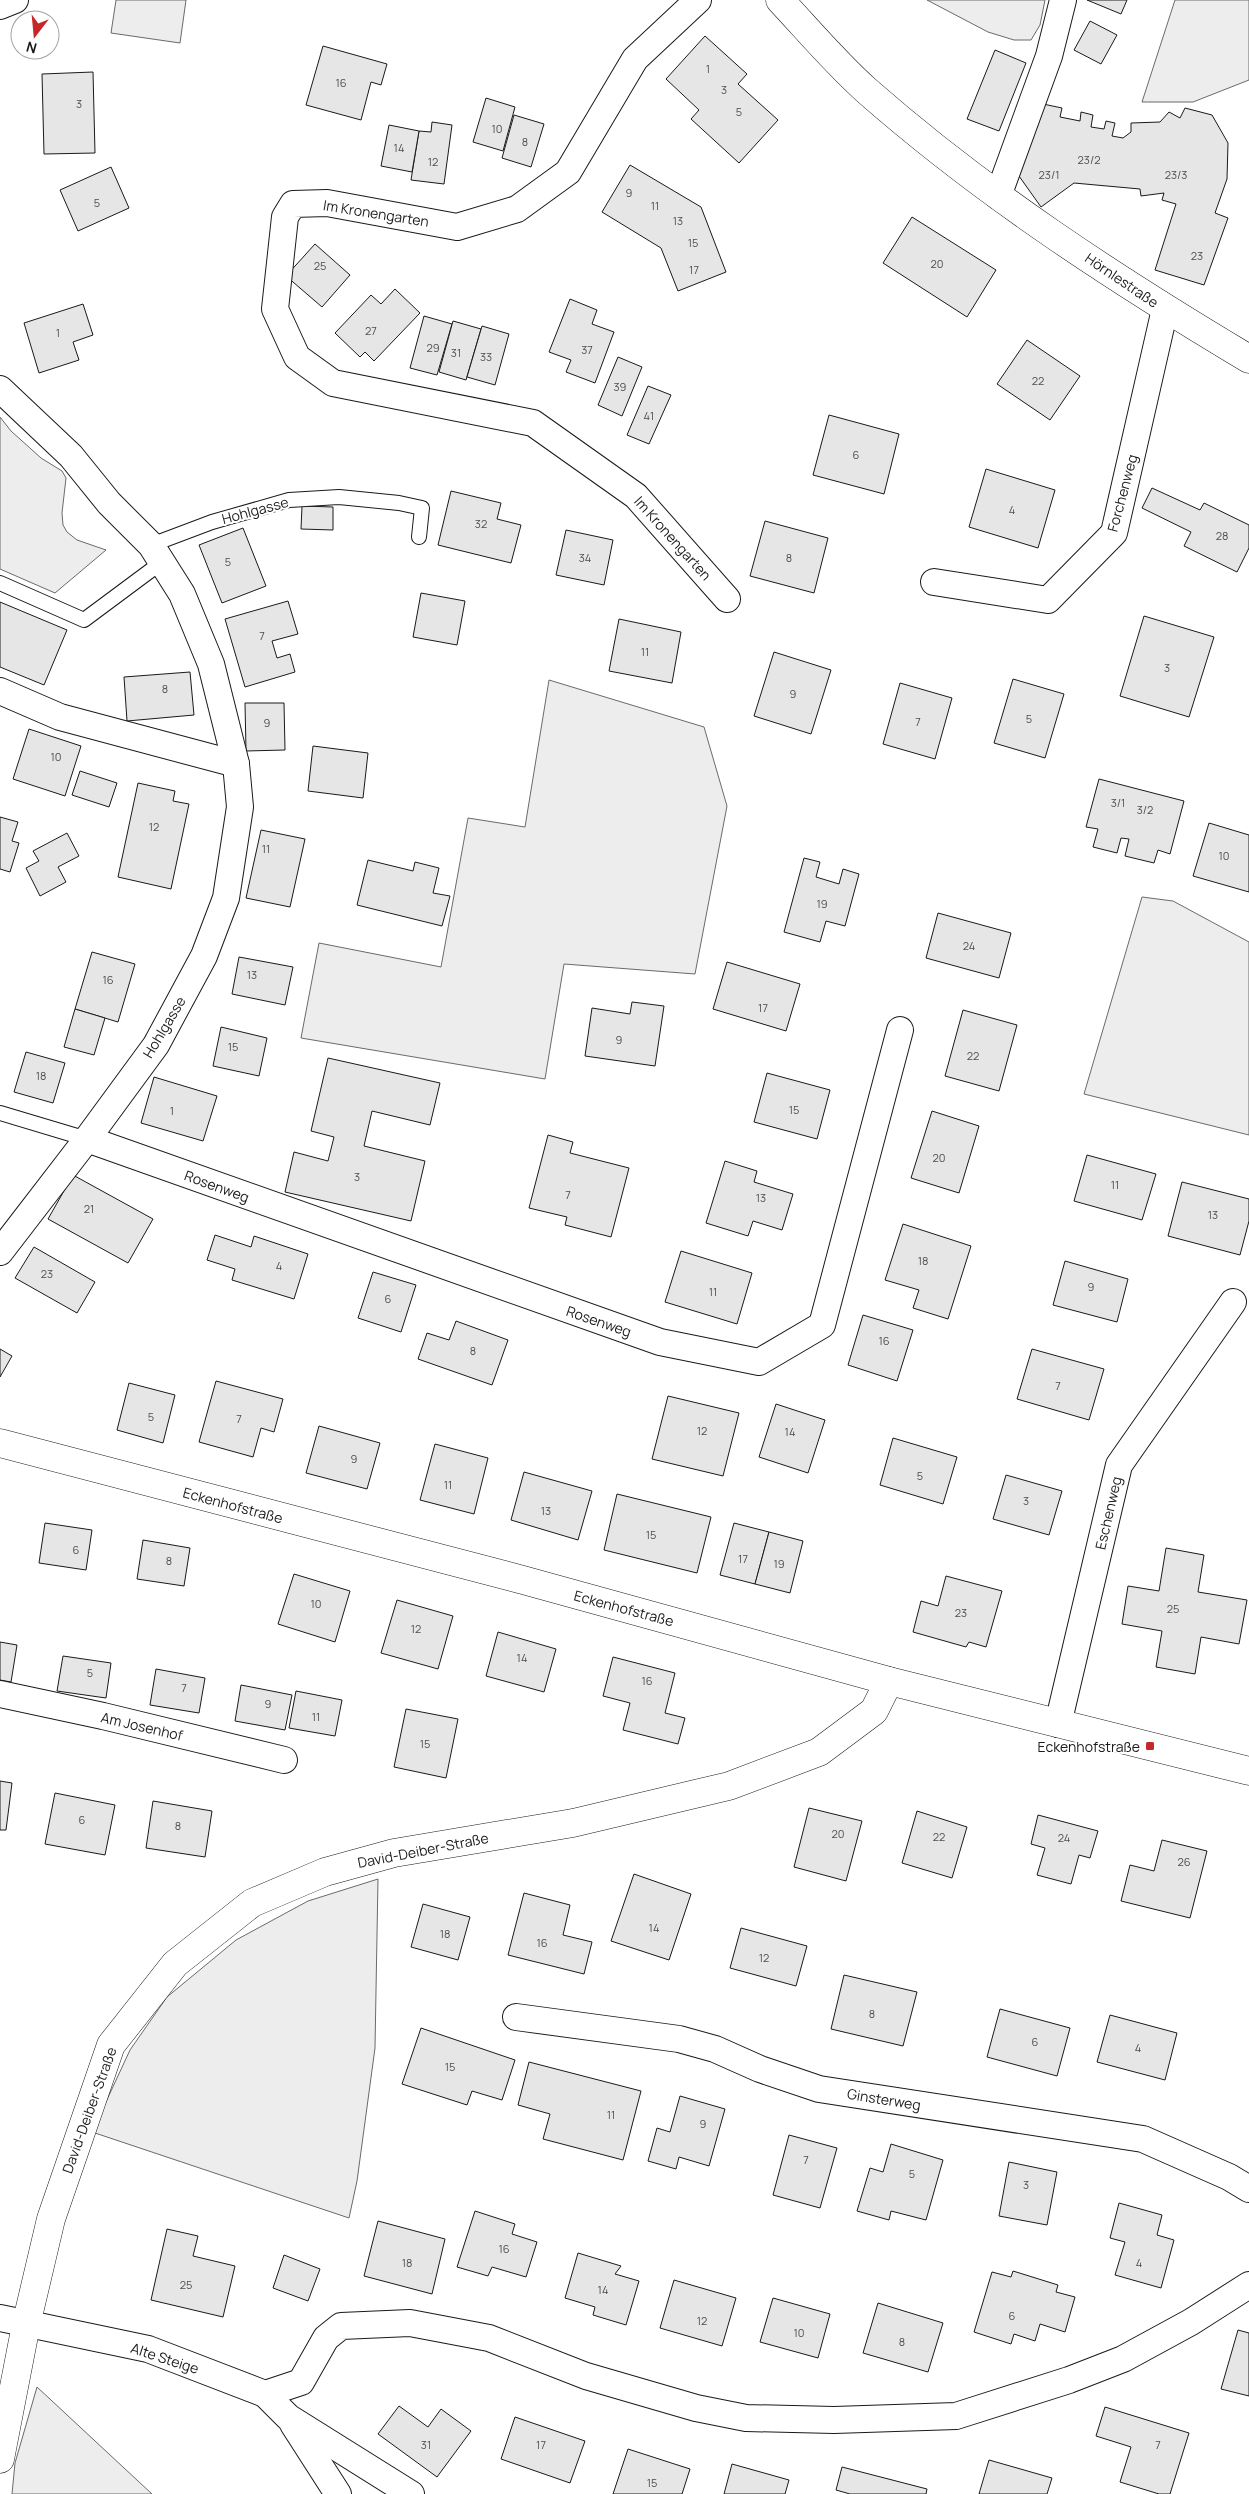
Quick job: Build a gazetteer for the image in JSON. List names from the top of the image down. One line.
{"streets":{"street":["Im Kronengarten","Hörnlestraße","Forchenweg","Hohlgasse","Rosenweg","Eckenhofstraße","Eschenweg","Am Josenhof","David-Deiber-Straße","Ginsterweg","Alte Steige"]},"crossings":[["Hörnlestraße","Forchenweg"],["Hohlgasse","Rosenweg"],["Eckenhofstraße","Eschenweg"],["Eckenhofstraße","David-Deiber-Straße"],["David-Deiber-Straße","Alte Steige"]],"places":{"transit":["Eckenhofstraße"]},"house_numbers":["1","16","3","3","5","10","8","14","23/2","12","23/1","23/3","9","5","11","13","15","23","20","25","17","27","1","29","37","31","33","22","39","41","6","4","32","28","34","8","5","7","11","3","8","9","5","7","9","10","3/1","3/2","12","11","10","19","24","13","16","17","9","15","22","18","15","1","20","3","11","7","13","21","13","18","4","23","9","11","6","16","8","7","5","7","12","14","9","5","11","3","13","15","6","17","8","19","10","25","23","12","14","5","16","7","9","11","15","6","8","20","22","24","26","14","18","16","12","8","6","4","15","11","9","7","5","3","16","18","4","25","14","6","12","10","8","31","17","7","15"],"north":"bottom"}
